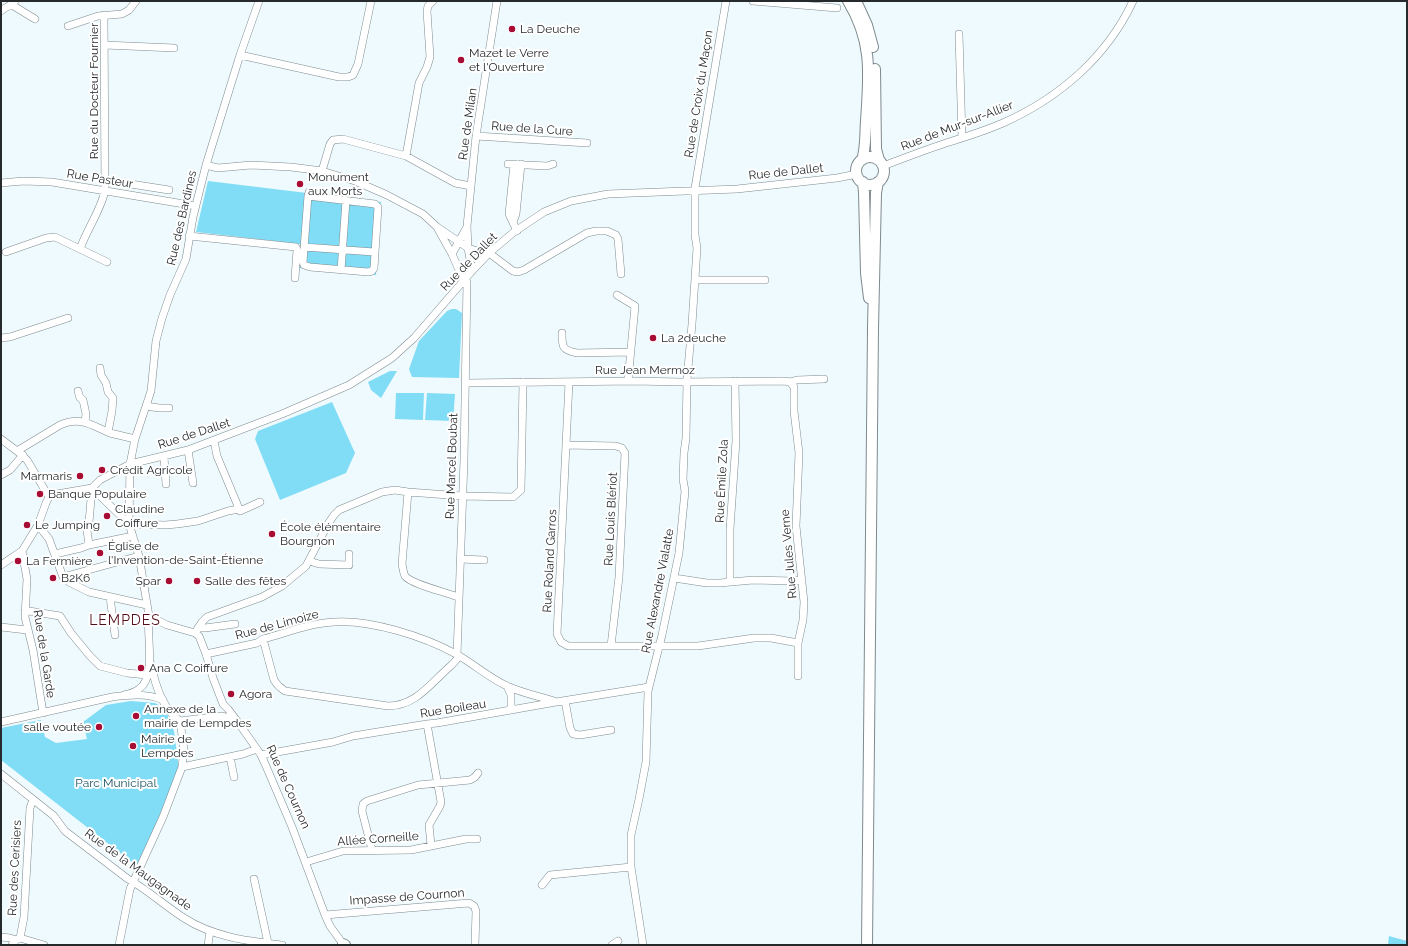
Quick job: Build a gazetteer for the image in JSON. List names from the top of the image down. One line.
{"streets":{"street":["Rue du Docteur Fournier","Rue de Croix du Maçon","Rue de Milan","Rue de Mur-sur-Allier","Rue de la Cure","Rue de Dallet","Rue Pasteur","Rue des Bardines","Rue Jean Mermoz","Rue Marcel Boubat","Rue Émile Zola","Rue Louis Blériot","Rue Jules Verne","Rue Roland Garros","Rue Alexandre Vialatte","Rue de Limoize","Rue de la Garde","Rue Boileau","Rue de Cournon","Allée Corneille","Rue des Cerisiers","Rue de la Maugagnade","Impasse de Cournon"]},"crossings":[["Rue du Docteur Fournier","Rue Pasteur"],["Rue de Croix du Maçon","Rue de Dallet"],["Rue de Croix du Maçon","Rue Alexandre Vialatte"],["Rue de Milan","Rue de la Cure"],["Rue de Milan","Rue de Dallet"],["Rue de Mur-sur-Allier","Rue de Dallet"],["Rue de Dallet","Rue des Bardines"],["Rue de Dallet","Rue Marcel Boubat"],["Rue de Dallet","Rue Alexandre Vialatte"],["Rue Pasteur","Rue des Bardines"],["Rue Jean Mermoz","Rue Marcel Boubat"],["Rue Jean Mermoz","Rue Émile Zola"],["Rue Jean Mermoz","Rue Jules Verne"],["Rue Jean Mermoz","Rue Roland Garros"],["Rue Jean Mermoz","Rue Alexandre Vialatte"],["Rue Marcel Boubat","Rue de Limoize"],["Rue Louis Blériot","Rue Roland Garros"],["Rue Jules Verne","Rue Roland Garros"],["Rue Roland Garros","Rue Alexandre Vialatte"],["Rue Alexandre Vialatte","Rue Boileau"],["Rue de Limoize","Rue Boileau"],["Rue Boileau","Rue de Cournon"],["Rue de Cournon","Allée Corneille"],["Rue de Cournon","Impasse de Cournon"],["Rue des Cerisiers","Rue de la Maugagnade"]],"districts":["LEMPDES"],"parks":["Parc Municipal"],"places":["La Deuche","Mazet le Verre et l'Ouverture","Monument aux Morts","La 2deuche","Crédit Agricole","Marmaris","Banque Populaire","Claudine Coiffure","Le Jumping","École élémentaire Bourgnon","Église de l'Invention-de-Saint-Étienne","La Fermière","B2K6","Spar","Salle des fêtes","Ana C Coiffure","Agora","Annexe de la mairie de Lempdes","salle voutée","Mairie de Lempdes"]}
